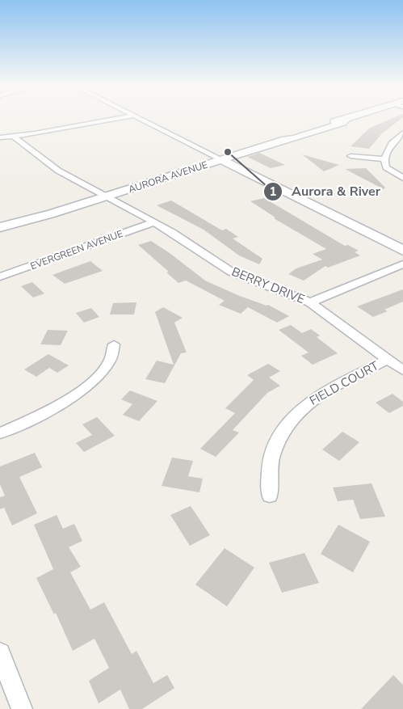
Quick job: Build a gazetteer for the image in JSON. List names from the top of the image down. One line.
{"streets":{"main road":["AURORA AVENUE"],"street":["EVERGREEN AVENUE","BERRY DRIVE","FIELD COURT"]},"crossings":[["AURORA AVENUE","BERRY DRIVE"],["EVERGREEN AVENUE","BERRY DRIVE"],["BERRY DRIVE","FIELD COURT"]],"places":["Aurora & River"]}
